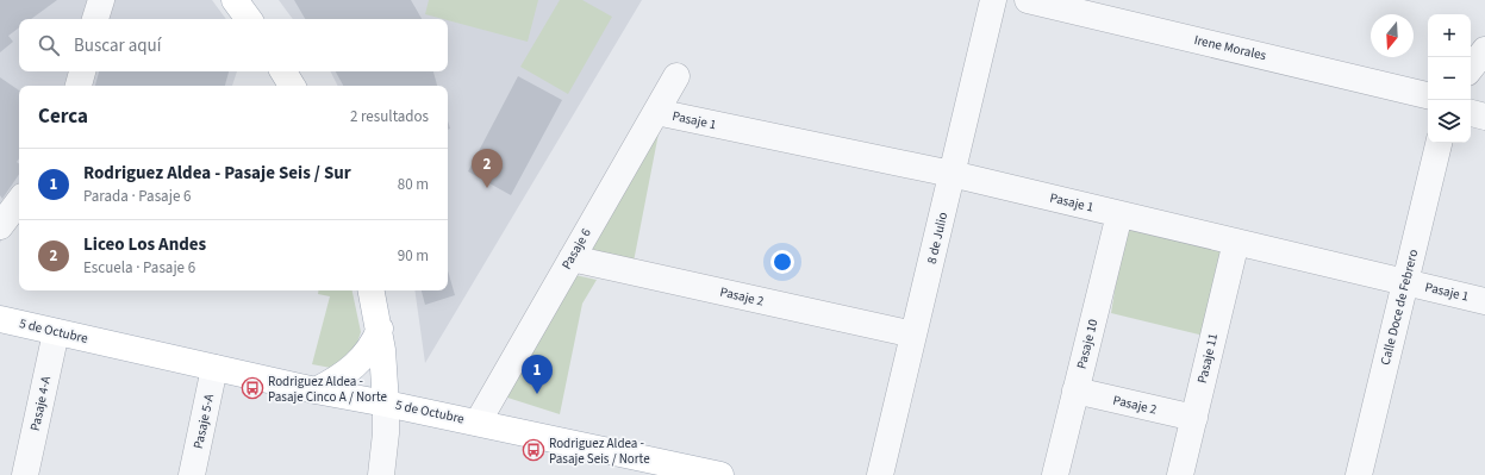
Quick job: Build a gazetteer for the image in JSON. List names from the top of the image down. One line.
{"streets":{"main road":["5 de Octubre"],"street":["Irene Morales","Pasaje 1","8 de Julio","Pasaje 6","Pasaje 2","Calle Doce de Febrero","Pasaje 10","Pasaje 11","Pasaje 4-A","Pasaje 5-A"]},"crossings":[["Pasaje 1","8 de Julio"],["Pasaje 1","Pasaje 6"],["Pasaje 1","Calle Doce de Febrero"],["Pasaje 1","Pasaje 10"],["Pasaje 1","Pasaje 11"],["8 de Julio","Pasaje 2"],["Pasaje 6","Pasaje 2"],["Pasaje 6","5 de Octubre"],["Pasaje 2","Pasaje 10"],["Pasaje 2","Pasaje 11"],["5 de Octubre","Pasaje 4-A"],["5 de Octubre","Pasaje 5-A"]],"places":{"bus stop":["Rodriguez Aldea - Pasaje Cinco A / Norte","Rodriguez Aldea - Pasaje Seis / Norte"]},"north":"bottom","page":{"map_buttons":["+","−"],"search":"Buscar aquí","heading":["Cerca","2 resultados"],"list":[{"mark":"1","name":"Rodriguez Aldea - Pasaje Seis / Sur","note":"Parada · Pasaje 6","value":"80 m"},{"mark":"2","name":"Liceo Los Andes","note":"Escuela · Pasaje 6","value":"90 m"}],"pins":["2","1"]}}
